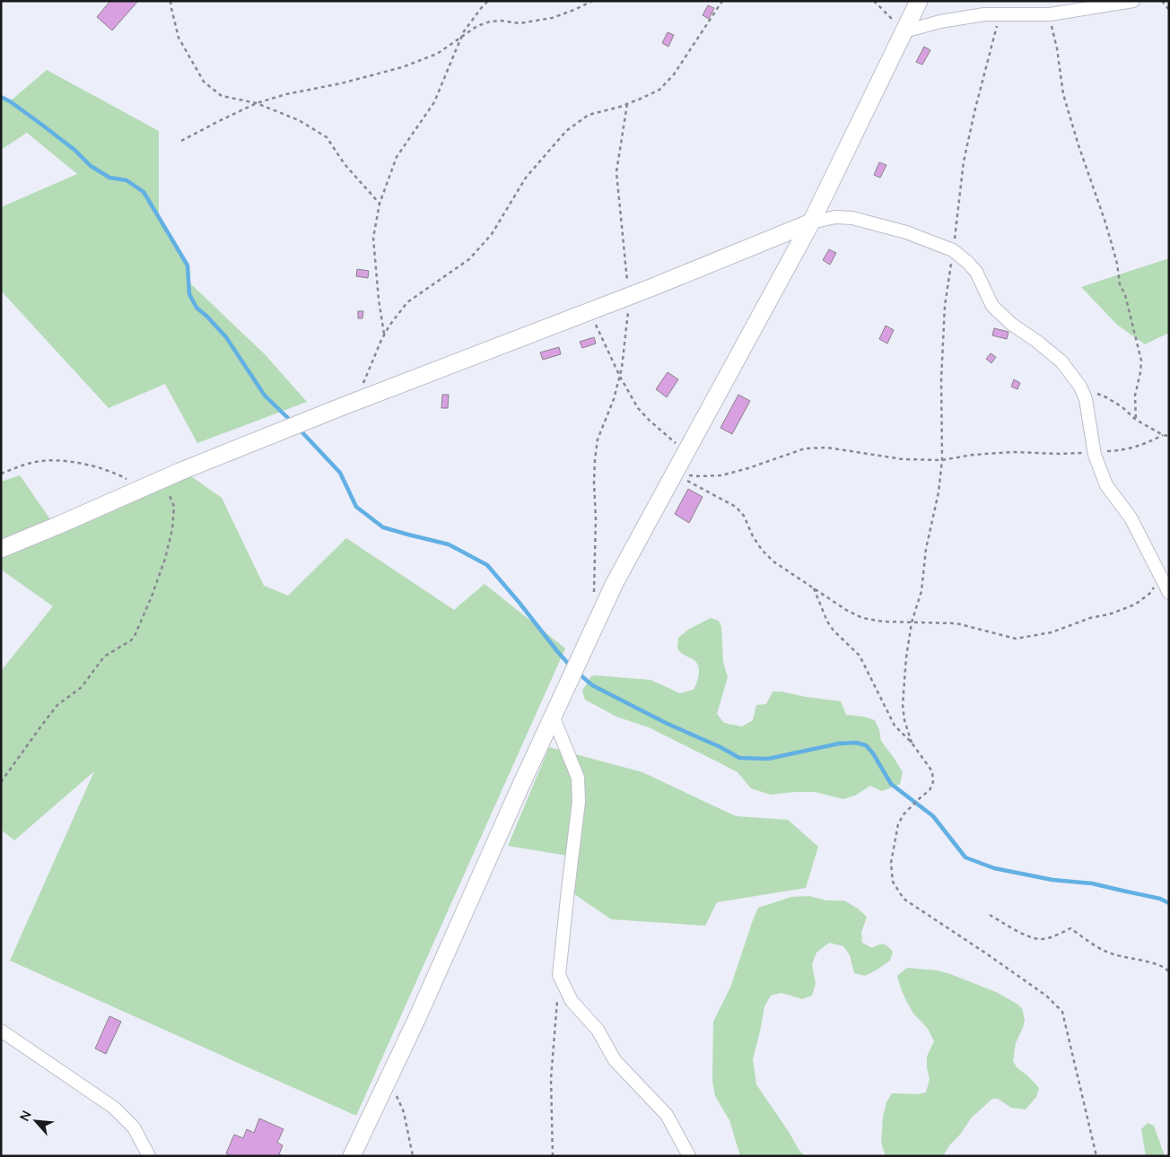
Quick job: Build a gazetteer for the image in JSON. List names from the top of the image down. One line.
{"north":"top left"}
